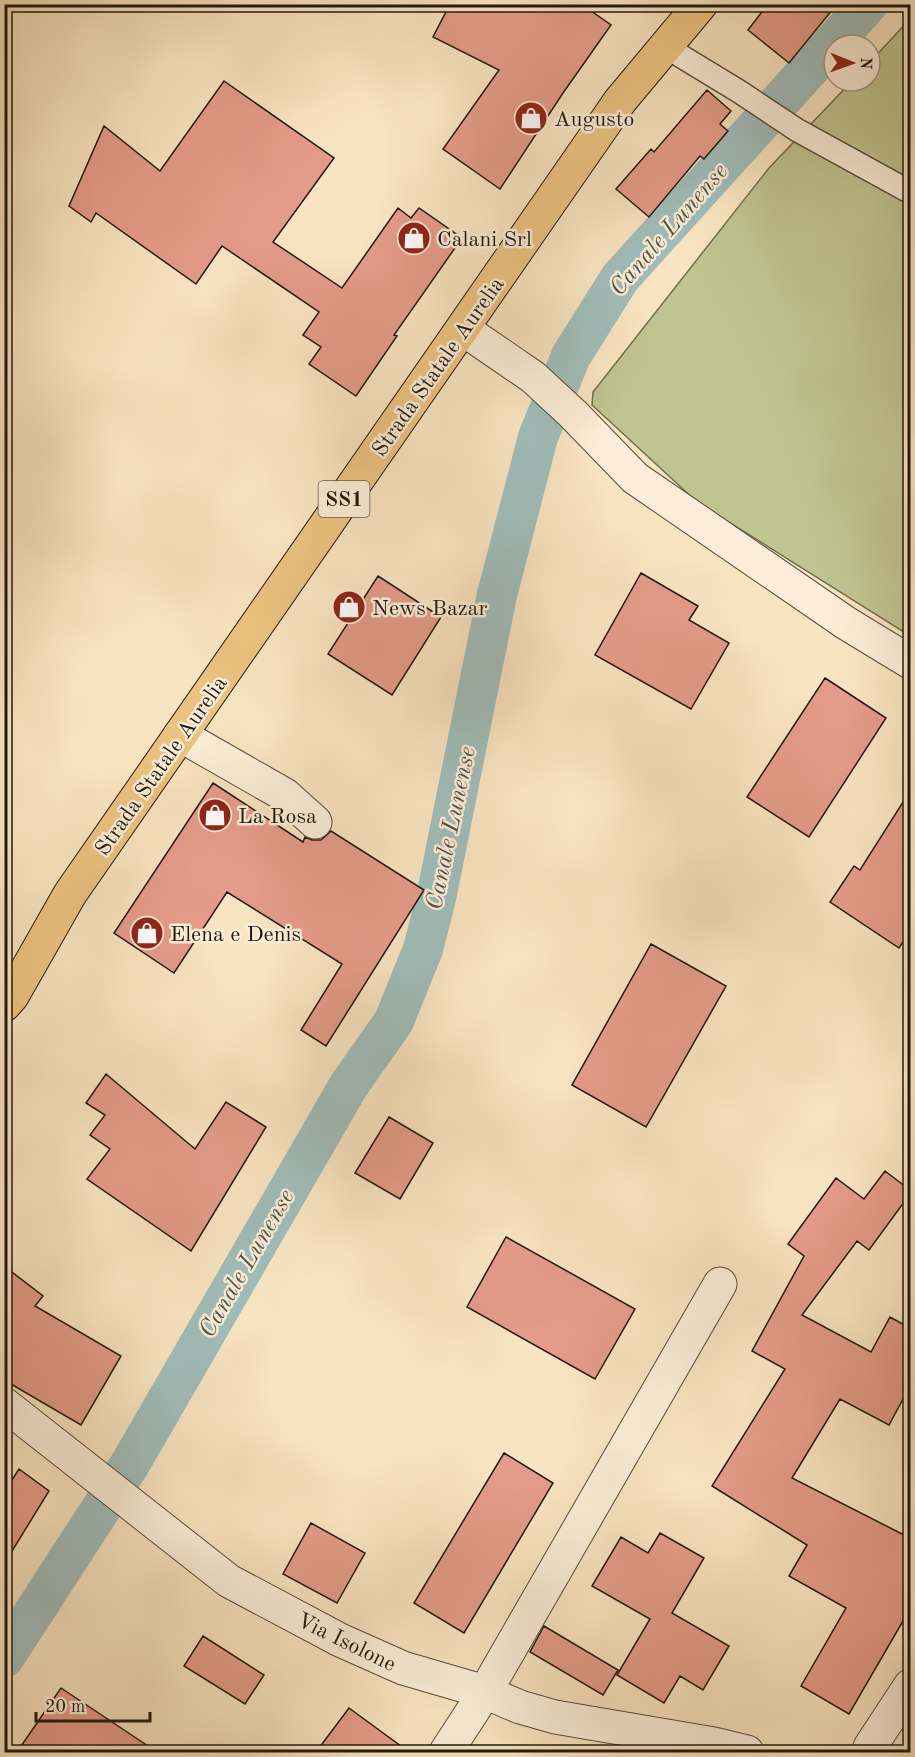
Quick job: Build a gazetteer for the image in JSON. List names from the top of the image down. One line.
{"streets":{"main road":["Strada Statale Aurelia","SS1"],"street":["Via Isolone"]},"water":["Canale Lunense"],"places":{"shop":["Augusto","Calani Srl","News Bazar","La Rosa","Elena e Denis"]},"scale_bar":"20 m","north":"right"}
